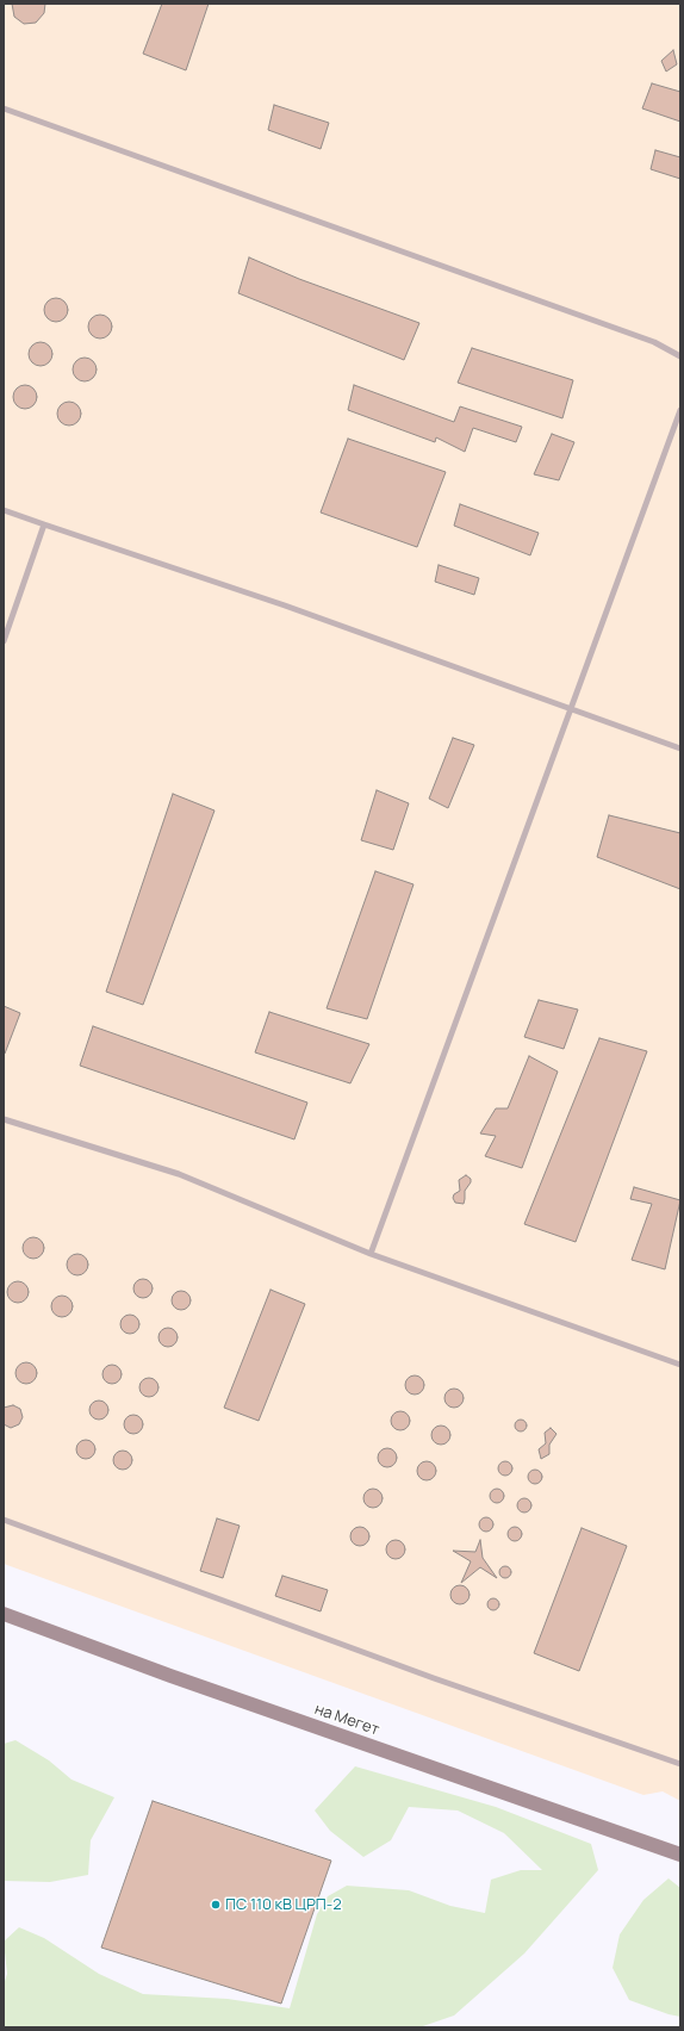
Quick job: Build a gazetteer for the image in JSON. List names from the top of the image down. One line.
{"streets":{"street":["на Мегет"]},"places":["ПС 110 кВ ЦРП-2"]}
